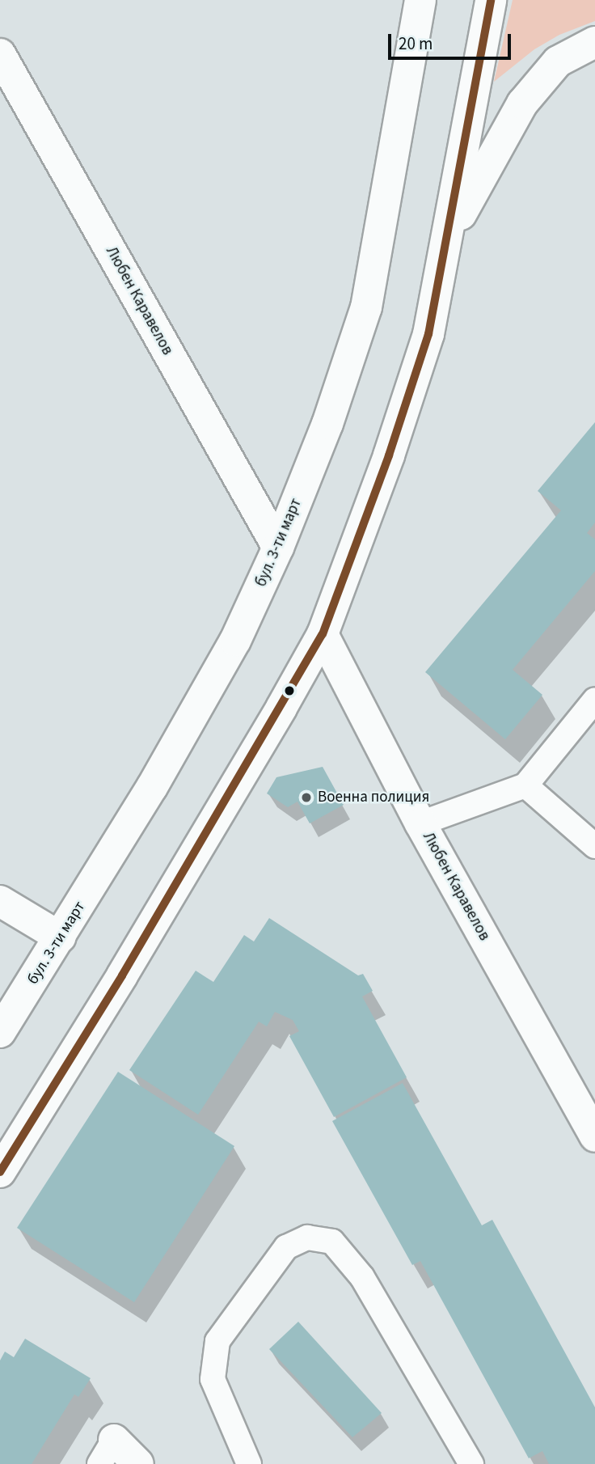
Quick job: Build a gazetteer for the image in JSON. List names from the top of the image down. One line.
{"streets":{"main road":["Любен Каравелов","бул. 3-ти март"]},"crossings":[["Любен Каравелов","бул. 3-ти март"]],"places":["Военна полиция"],"scale_bar":"20 m"}
